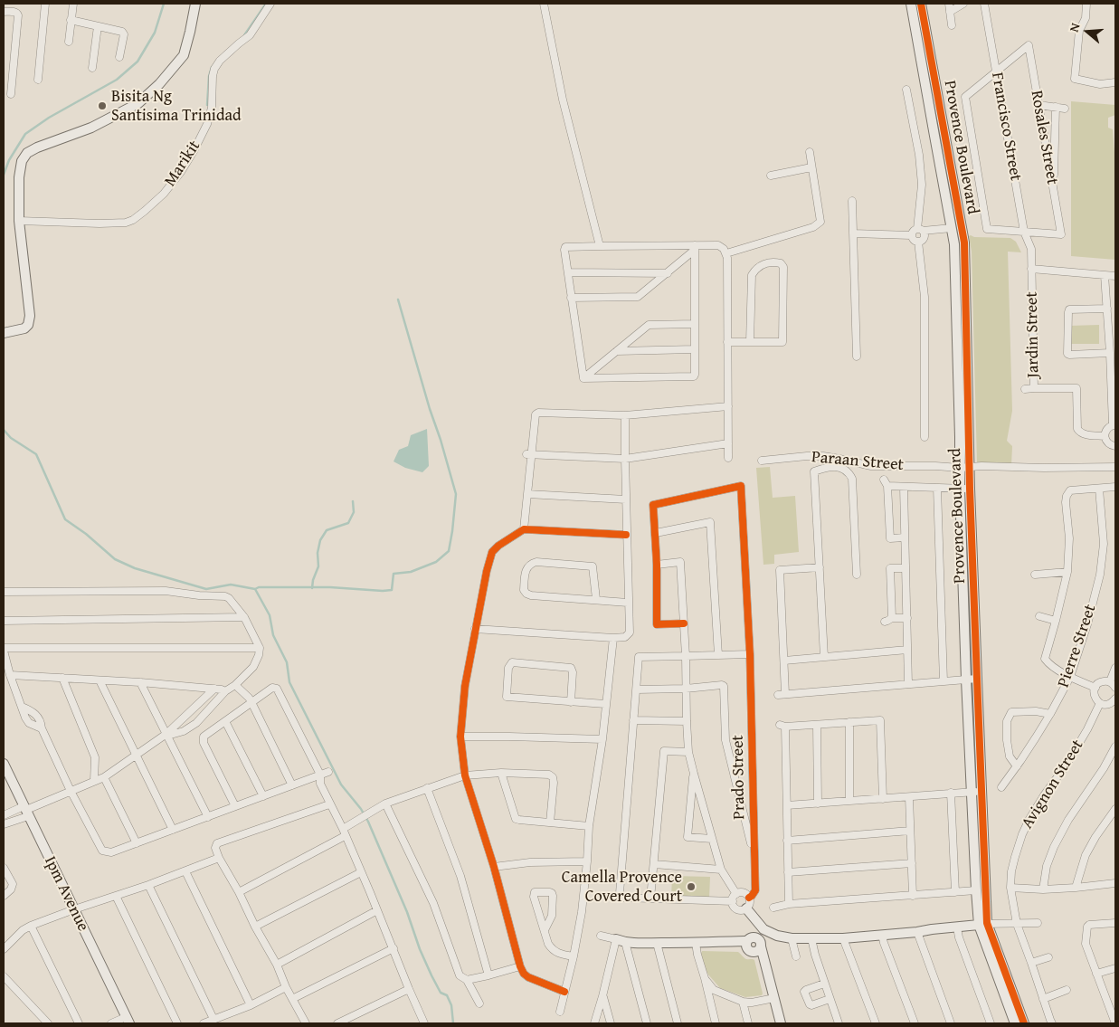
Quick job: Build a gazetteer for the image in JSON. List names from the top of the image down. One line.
{"streets":{"street":["Francisco Street","Rosales Street","Provence Boulevard","Marikit","Jardin Street","Paraan Street","Pierre Street","Prado Street","Avignon Street","Ipm Avenue"]},"crossings":[["Francisco Street","Rosales Street"],["Francisco Street","Jardin Street"],["Provence Boulevard","Paraan Street"]],"places":["Bisita Ng Santisima Trinidad","Camella Provence Covered Court"],"north":"left"}
